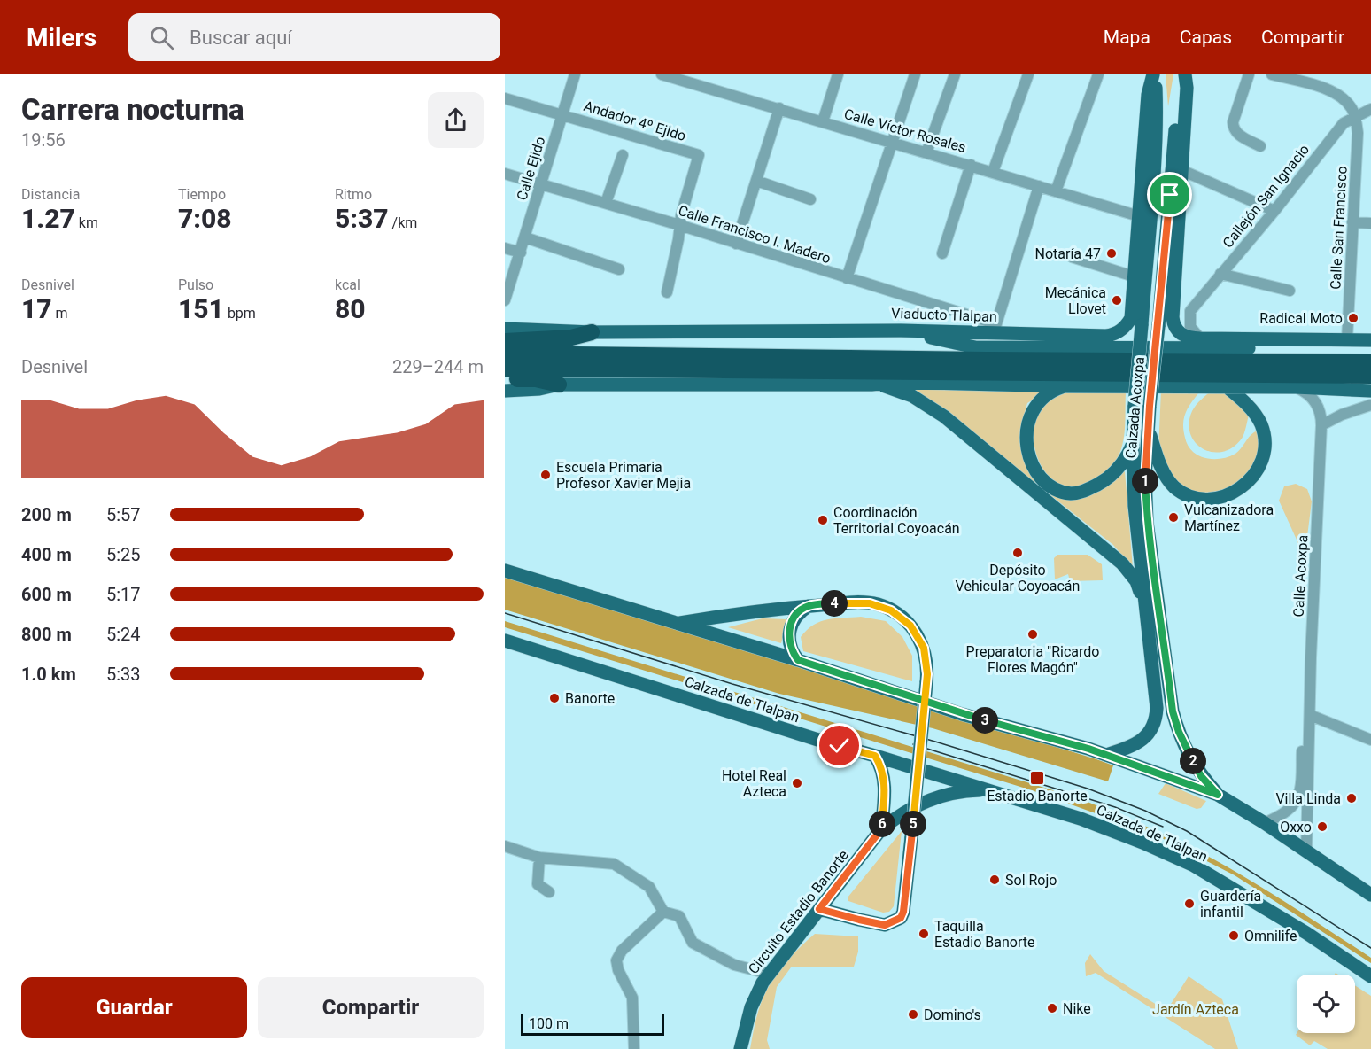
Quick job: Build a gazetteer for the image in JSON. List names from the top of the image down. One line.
{"streets":{"main road":["Viaducto Tlalpan","Calzada Acoxpa","Calzada de Tlalpan","Circuito Estadio Banorte"],"street":["Andador 4º Ejido","Calle Víctor Rosales","Calle Ejido","Callejón San Ignacio","Calle San Francisco","Calle Francisco I. Madero","Calle Acoxpa"]},"crossings":[["Andador 4º Ejido","Calle Ejido"],["Andador 4º Ejido","Calle Francisco I. Madero"],["Calle Víctor Rosales","Viaducto Tlalpan"],["Calle Ejido","Calle Francisco I. Madero"],["Callejón San Ignacio","Calle San Francisco"],["Calle Francisco I. Madero","Viaducto Tlalpan"],["Viaducto Tlalpan","Calzada Acoxpa"],["Calzada de Tlalpan","Circuito Estadio Banorte"]],"parks":["Jardín Azteca"],"places":{"other":["Notaría 47","Mecánica Llovet","Radical Moto","Escuela Primaria Profesor Xavier Mejia","Vulcanizadora Martínez","Coordinación Territorial Coyoacán","Depósito Vehicular Coyoacán","Preparatoria \"Ricardo Flores Magón\"","Banorte","Hotel Real Azteca","Villa Linda","Oxxo","Sol Rojo","Guardería infantil","Taquilla Estadio Banorte","Omnilife","Nike","Domino's"],"transit":["Estadio Banorte"]},"scale_bar":"100 m","page":{"header":"Milers","search":"Buscar aquí","nav":["Mapa","Capas","Compartir"],"heading":["Carrera nocturna","19:56"],"stats":[["Distancia","1.27 km"],["Tiempo","7:08"],["Ritmo","5:37 /km"],["Desnivel","17 m"],["Pulso","151 bpm"],["kcal","80"]],"chart":["Desnivel","229–244 m"],"pins":["1","4","3","2","5","6"],"list":[{"name":"200 m","note":"5:57"},{"name":"400 m","note":"5:25"},{"name":"600 m","note":"5:17"},{"name":"800 m","note":"5:24"},{"name":"1.0 km","note":"5:33"}],"buttons":["Guardar","Compartir"],"scale":"100 m"}}
